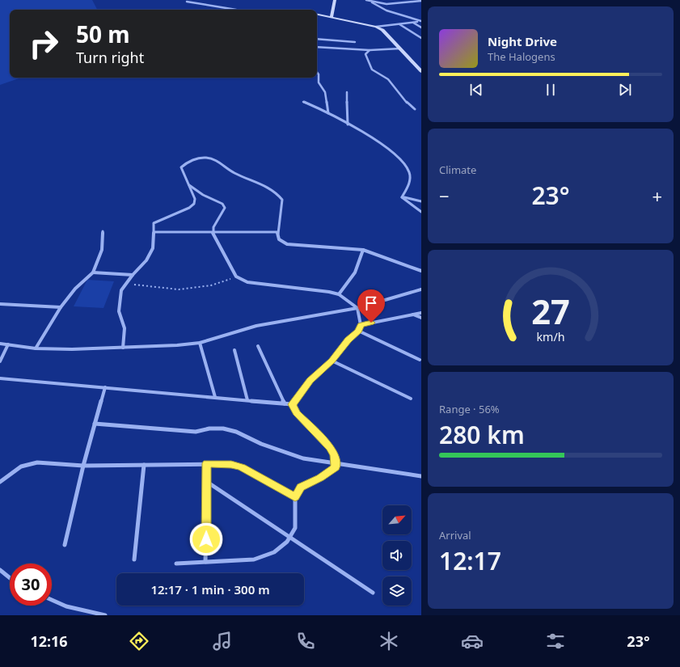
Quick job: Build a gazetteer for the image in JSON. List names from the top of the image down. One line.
{"north":"top right","page":{"turn":["50 m","Turn right"],"song":["Night Drive","The Halogens"],"tile":["Climate",["Range · 56%","280 km"],["Arrival","12:17"]],"heat":["−","23°","+"],"limit":"30","trip":"12:17 · 1 min · 300 m","tabs":["12:16","23°"],"gauge":["27","km/h"]}}
